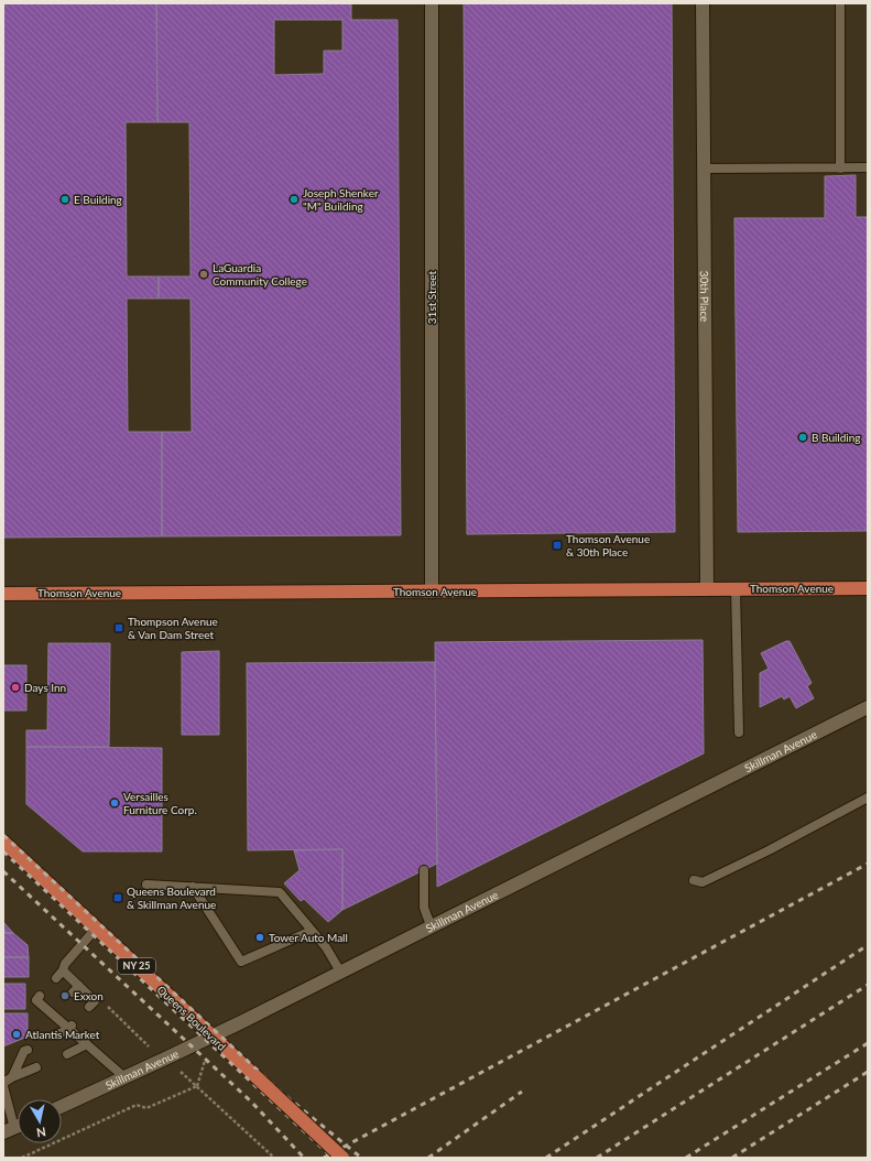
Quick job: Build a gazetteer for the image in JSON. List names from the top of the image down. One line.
{"streets":{"main road":["Thomson Avenue","NY 25","Queens Boulevard"],"street":["30th Place","31st Street","Skillman Avenue"]},"crossings":[["30th Place","Thomson Avenue"],["31st Street","Thomson Avenue"],["Skillman Avenue","Queens Boulevard"]],"places":{"other":["E Building","Joseph Shenker \"M\" Building","LaGuardia Community College","B Building","Days Inn","Versailles Furniture Corp.","Tower Auto Mall","Exxon","Atlantis Market"],"transit":["Thomson Avenue & 30th Place","Thompson Avenue & Van Dam Street","Queens Boulevard & Skillman Avenue"]},"north":"bottom"}
